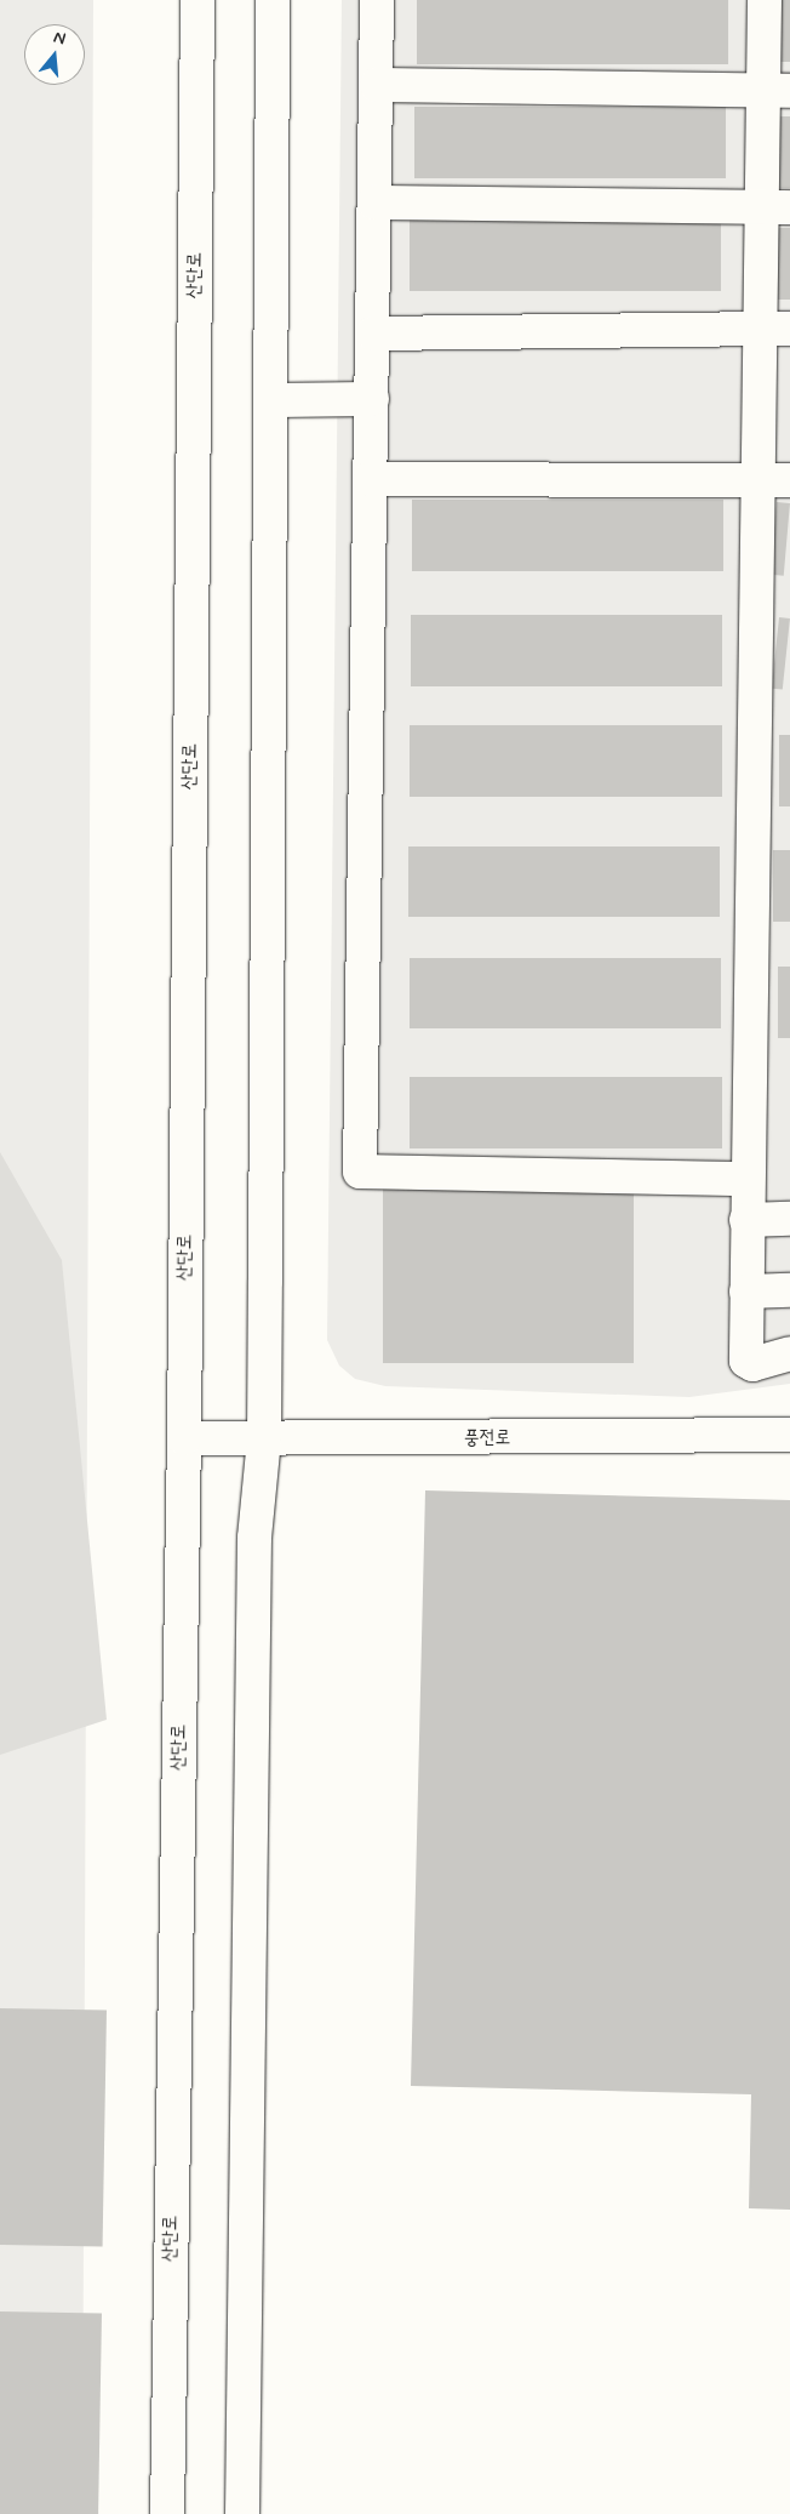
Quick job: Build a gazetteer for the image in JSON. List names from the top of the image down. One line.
{"streets":{"street":["산단로","풍전로"]},"crossings":[["산단로","풍전로"]],"north":"top"}
